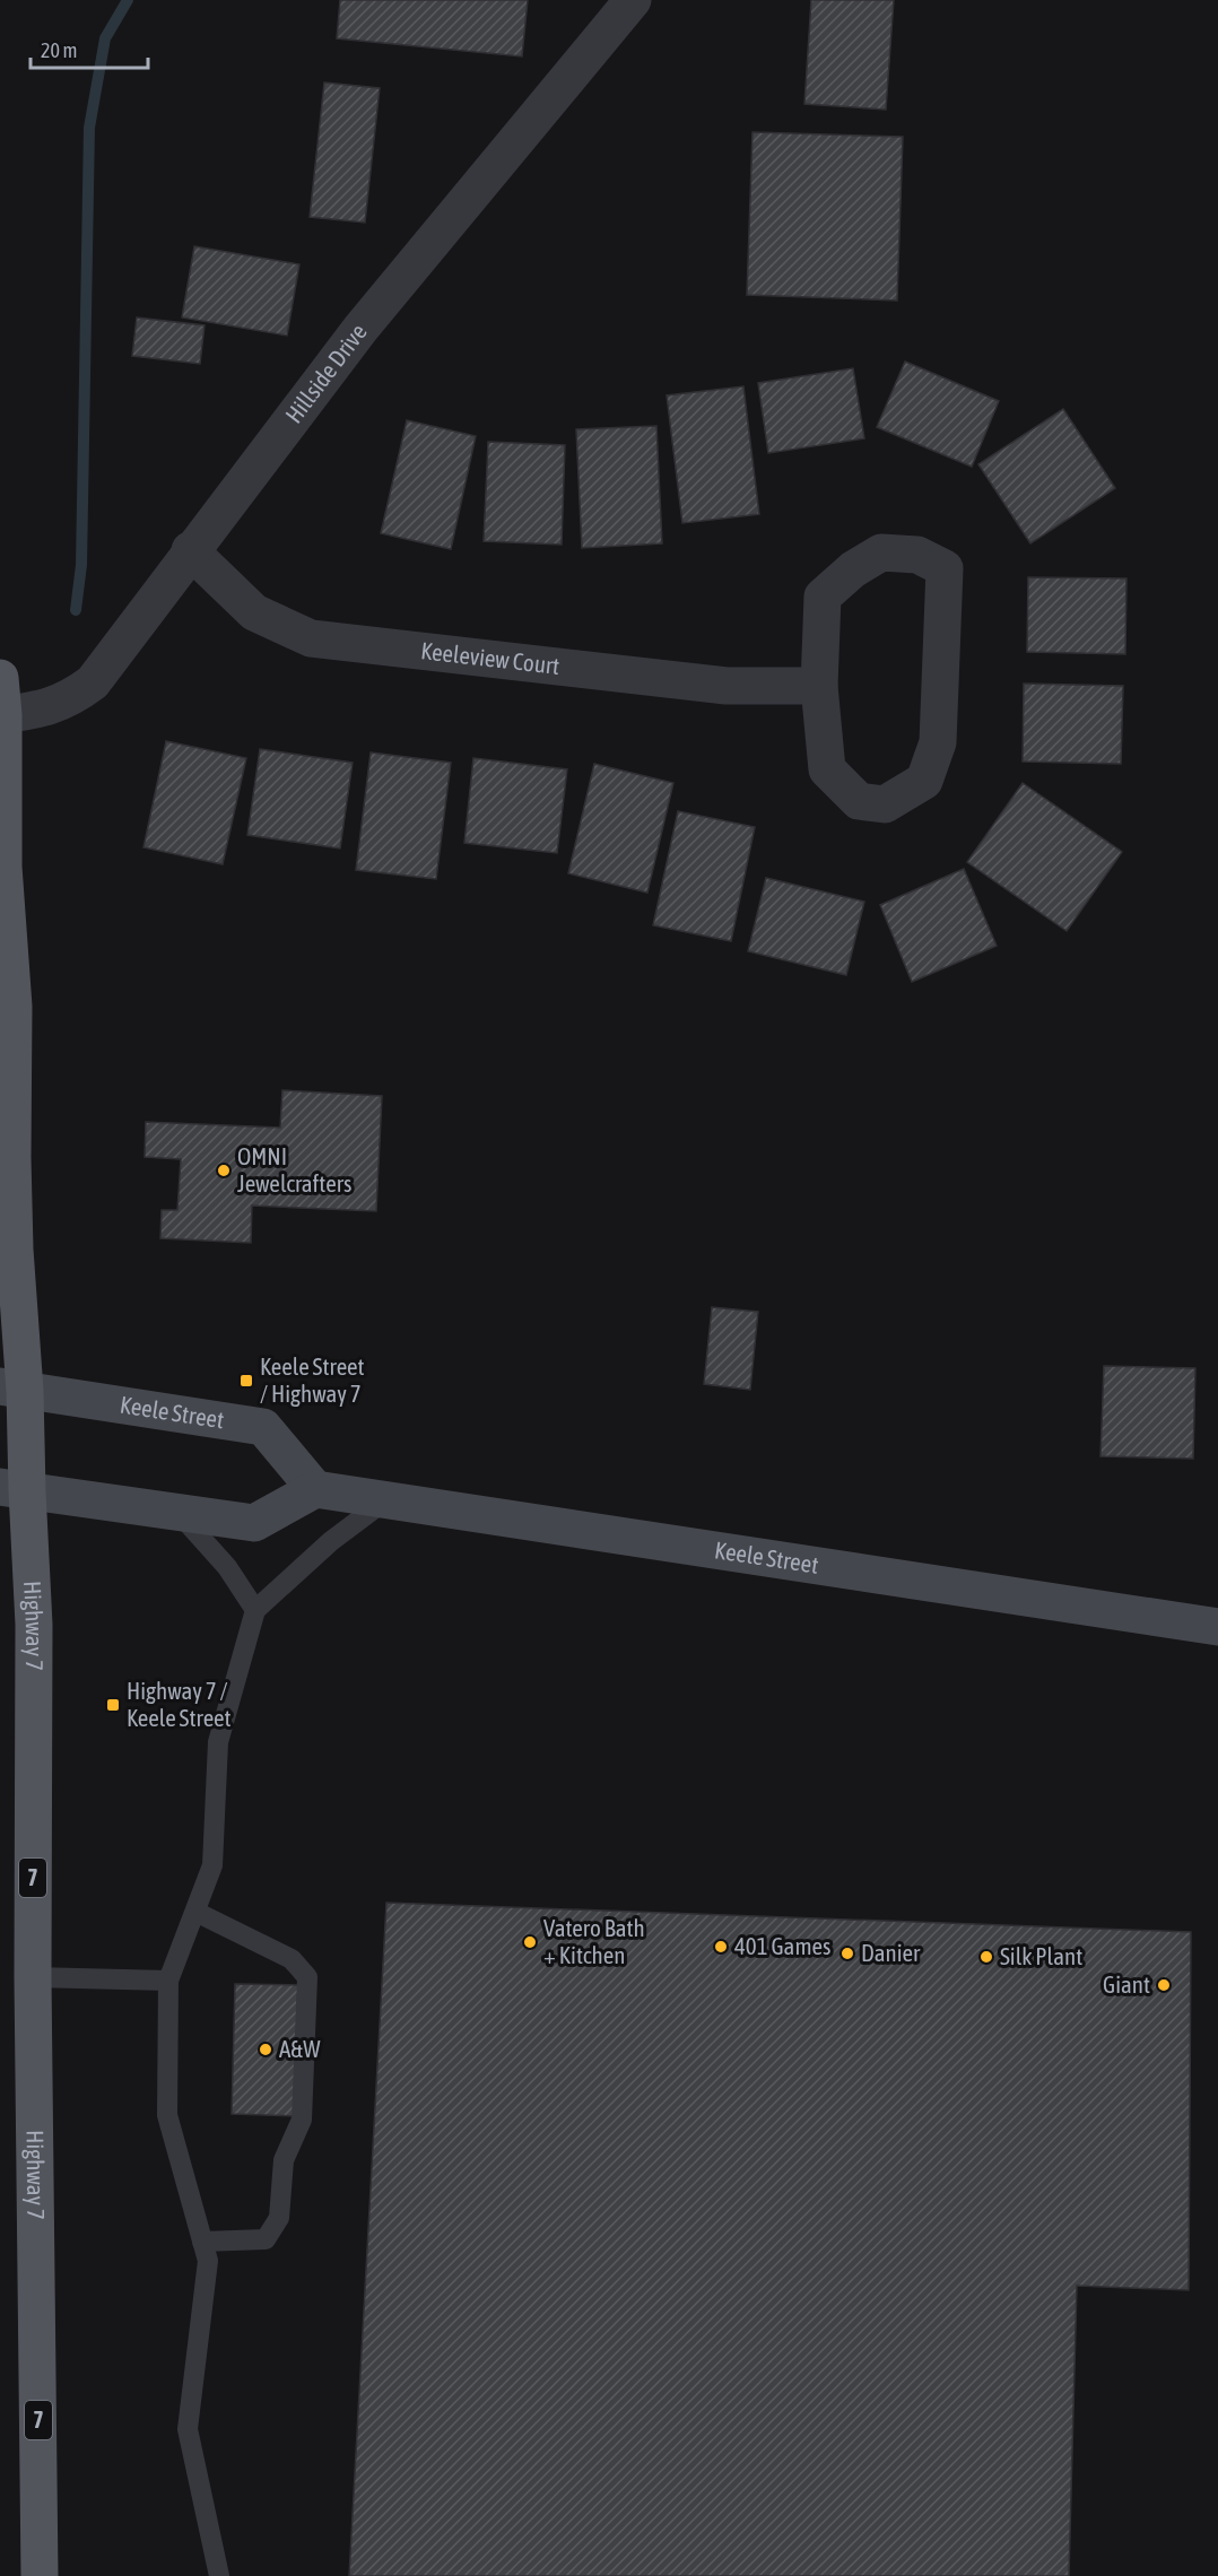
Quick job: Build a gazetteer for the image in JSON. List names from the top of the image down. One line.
{"streets":{"main road":["Keele Street","Highway 7","7"],"street":["Hillside Drive","Keeleview Court"]},"crossings":[["Hillside Drive","Keeleview Court"],["Hillside Drive","Highway 7"],["Keele Street","Highway 7"]],"places":{"other":["OMNI Jewelcrafters","Vatero Bath + Kitchen","401 Games","Danier","Silk Plant","Giant","A&W"],"transit":["Keele Street / Highway 7","Highway 7 / Keele Street"]},"scale_bar":"20 m"}
